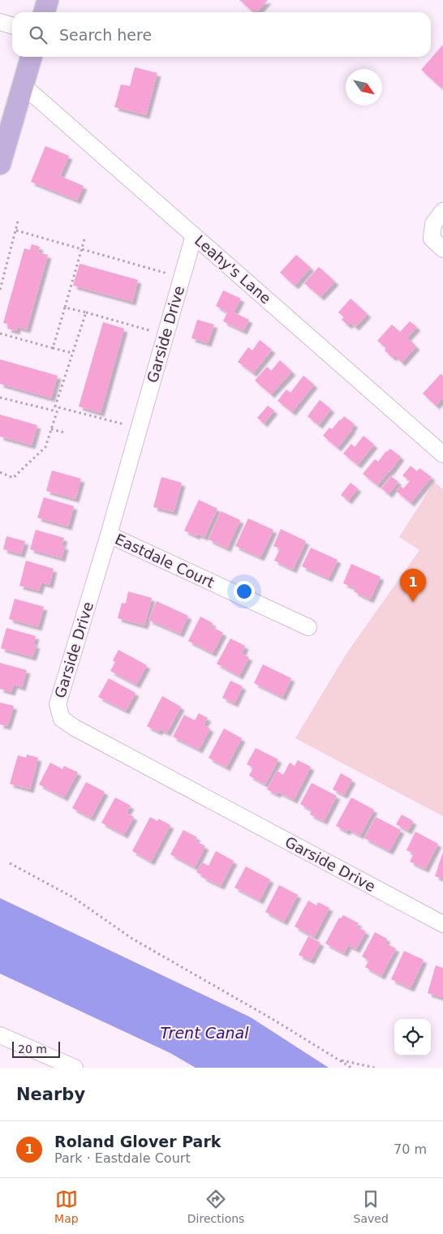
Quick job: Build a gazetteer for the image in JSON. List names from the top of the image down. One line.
{"streets":{"street":["Leahy's Lane","Garside Drive","Eastdale Court"]},"crossings":[["Leahy's Lane","Garside Drive"],["Garside Drive","Eastdale Court"]],"water":["Trent Canal"],"scale_bar":"20 m","north":"bottom right","page":{"search":"Search here","pins":"1","scale":"20 m","heading":"Nearby","list":[{"mark":"1","name":"Roland Glover Park","note":"Park · Eastdale Court","value":"70 m"}],"nav":["Map","Directions","Saved"]}}
